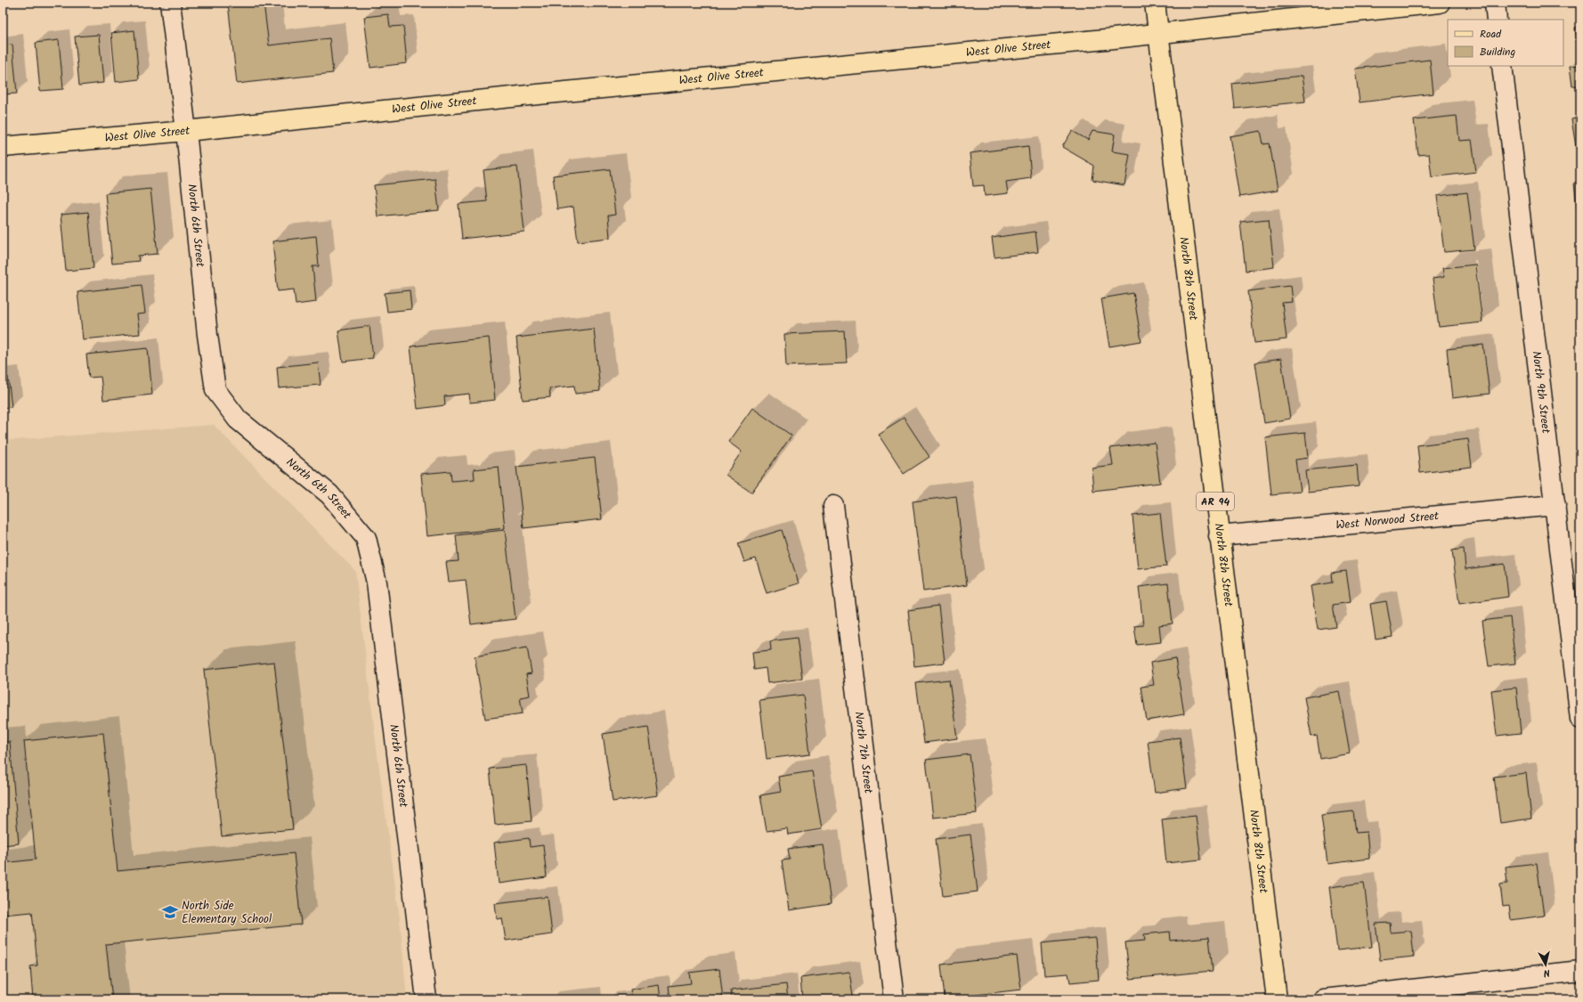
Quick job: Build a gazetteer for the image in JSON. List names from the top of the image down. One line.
{"streets":{"main road":["West Olive Street","North 8th Street","AR 94"],"street":["North 6th Street","North 9th Street","West Norwood Street","North 7th Street"]},"crossings":[["West Olive Street","North 6th Street"],["West Olive Street","North 8th Street"],["North 8th Street","West Norwood Street"],["North 9th Street","West Norwood Street"]],"places":{"school or university":["North Side Elementary School"]},"legend":["Road","Building"],"north":"bottom"}
